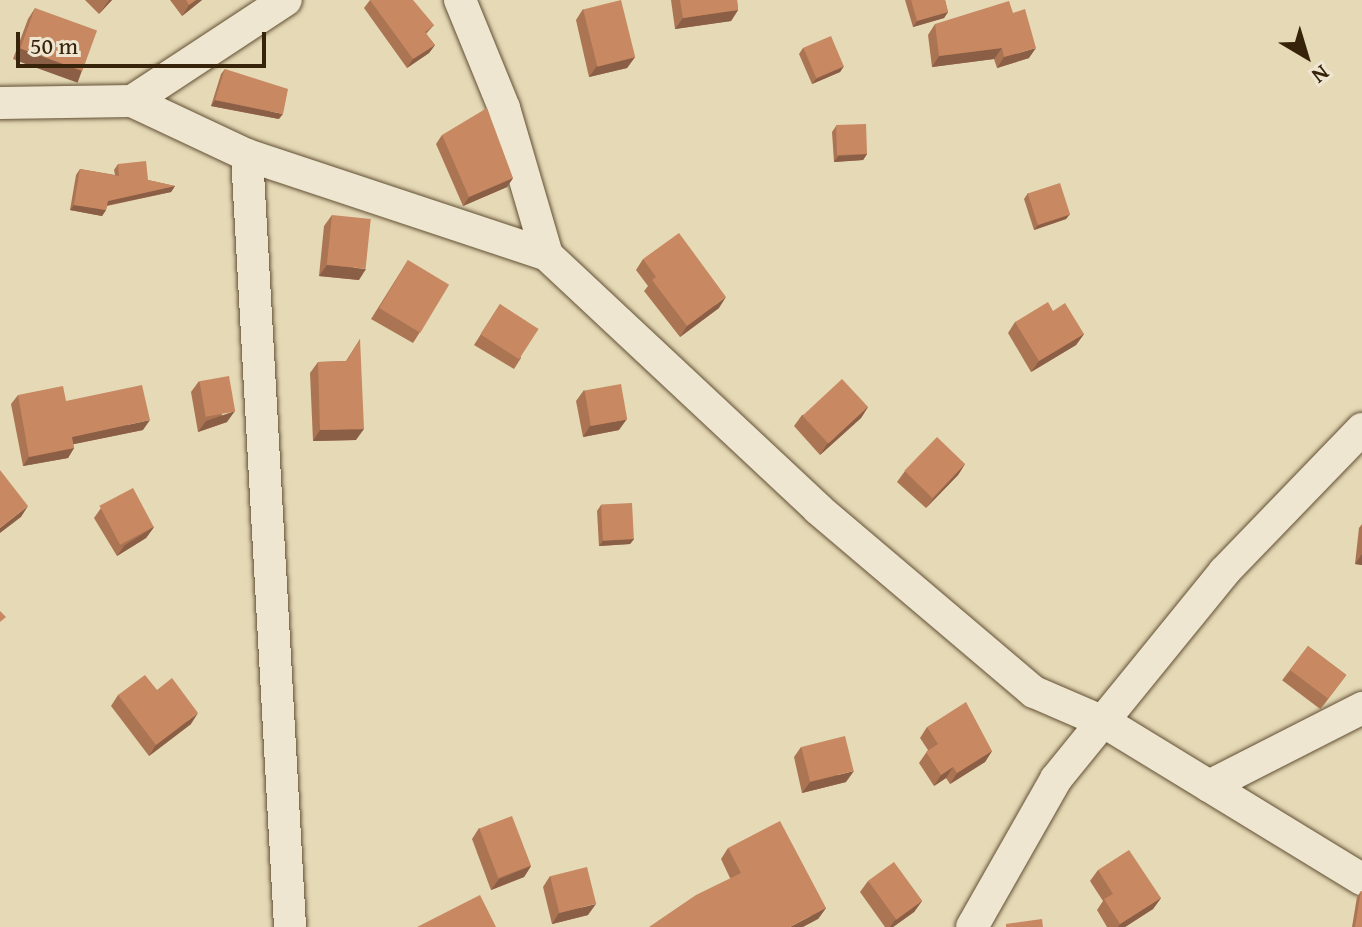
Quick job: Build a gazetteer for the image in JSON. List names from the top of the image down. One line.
{"scale_bar":"50 m","north":"bottom right"}
